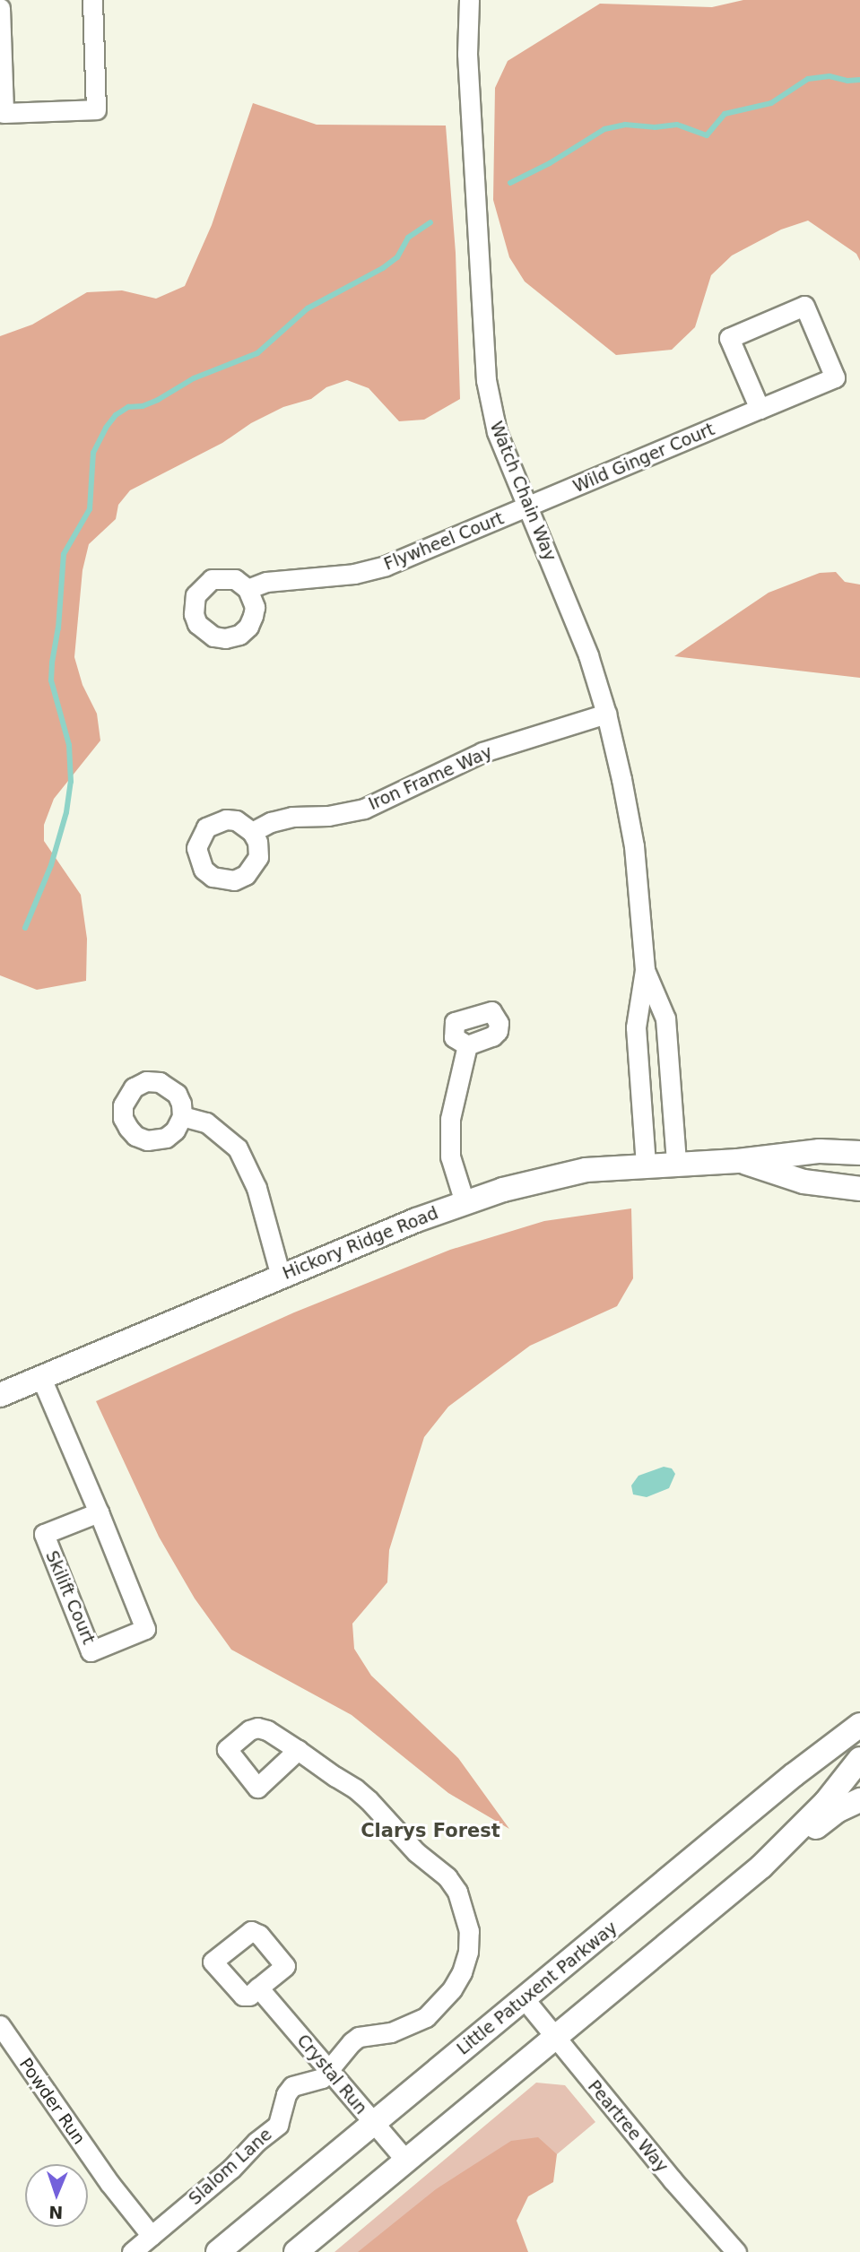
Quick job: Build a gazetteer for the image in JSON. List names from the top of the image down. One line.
{"streets":{"street":["Wild Ginger Court","Watch Chain Way","Flywheel Court","Iron Frame Way","Hickory Ridge Road","Skilift Court","Little Patuxent Parkway","Crystal Run","Powder Run","Peartree Way","Slalom Lane"]},"crossings":[["Wild Ginger Court","Watch Chain Way"],["Wild Ginger Court","Flywheel Court"],["Watch Chain Way","Flywheel Court"],["Watch Chain Way","Iron Frame Way"],["Watch Chain Way","Hickory Ridge Road"],["Hickory Ridge Road","Skilift Court"],["Little Patuxent Parkway","Crystal Run"],["Little Patuxent Parkway","Peartree Way"],["Crystal Run","Slalom Lane"],["Powder Run","Slalom Lane"]],"districts":["Clarys Forest"],"north":"bottom"}
